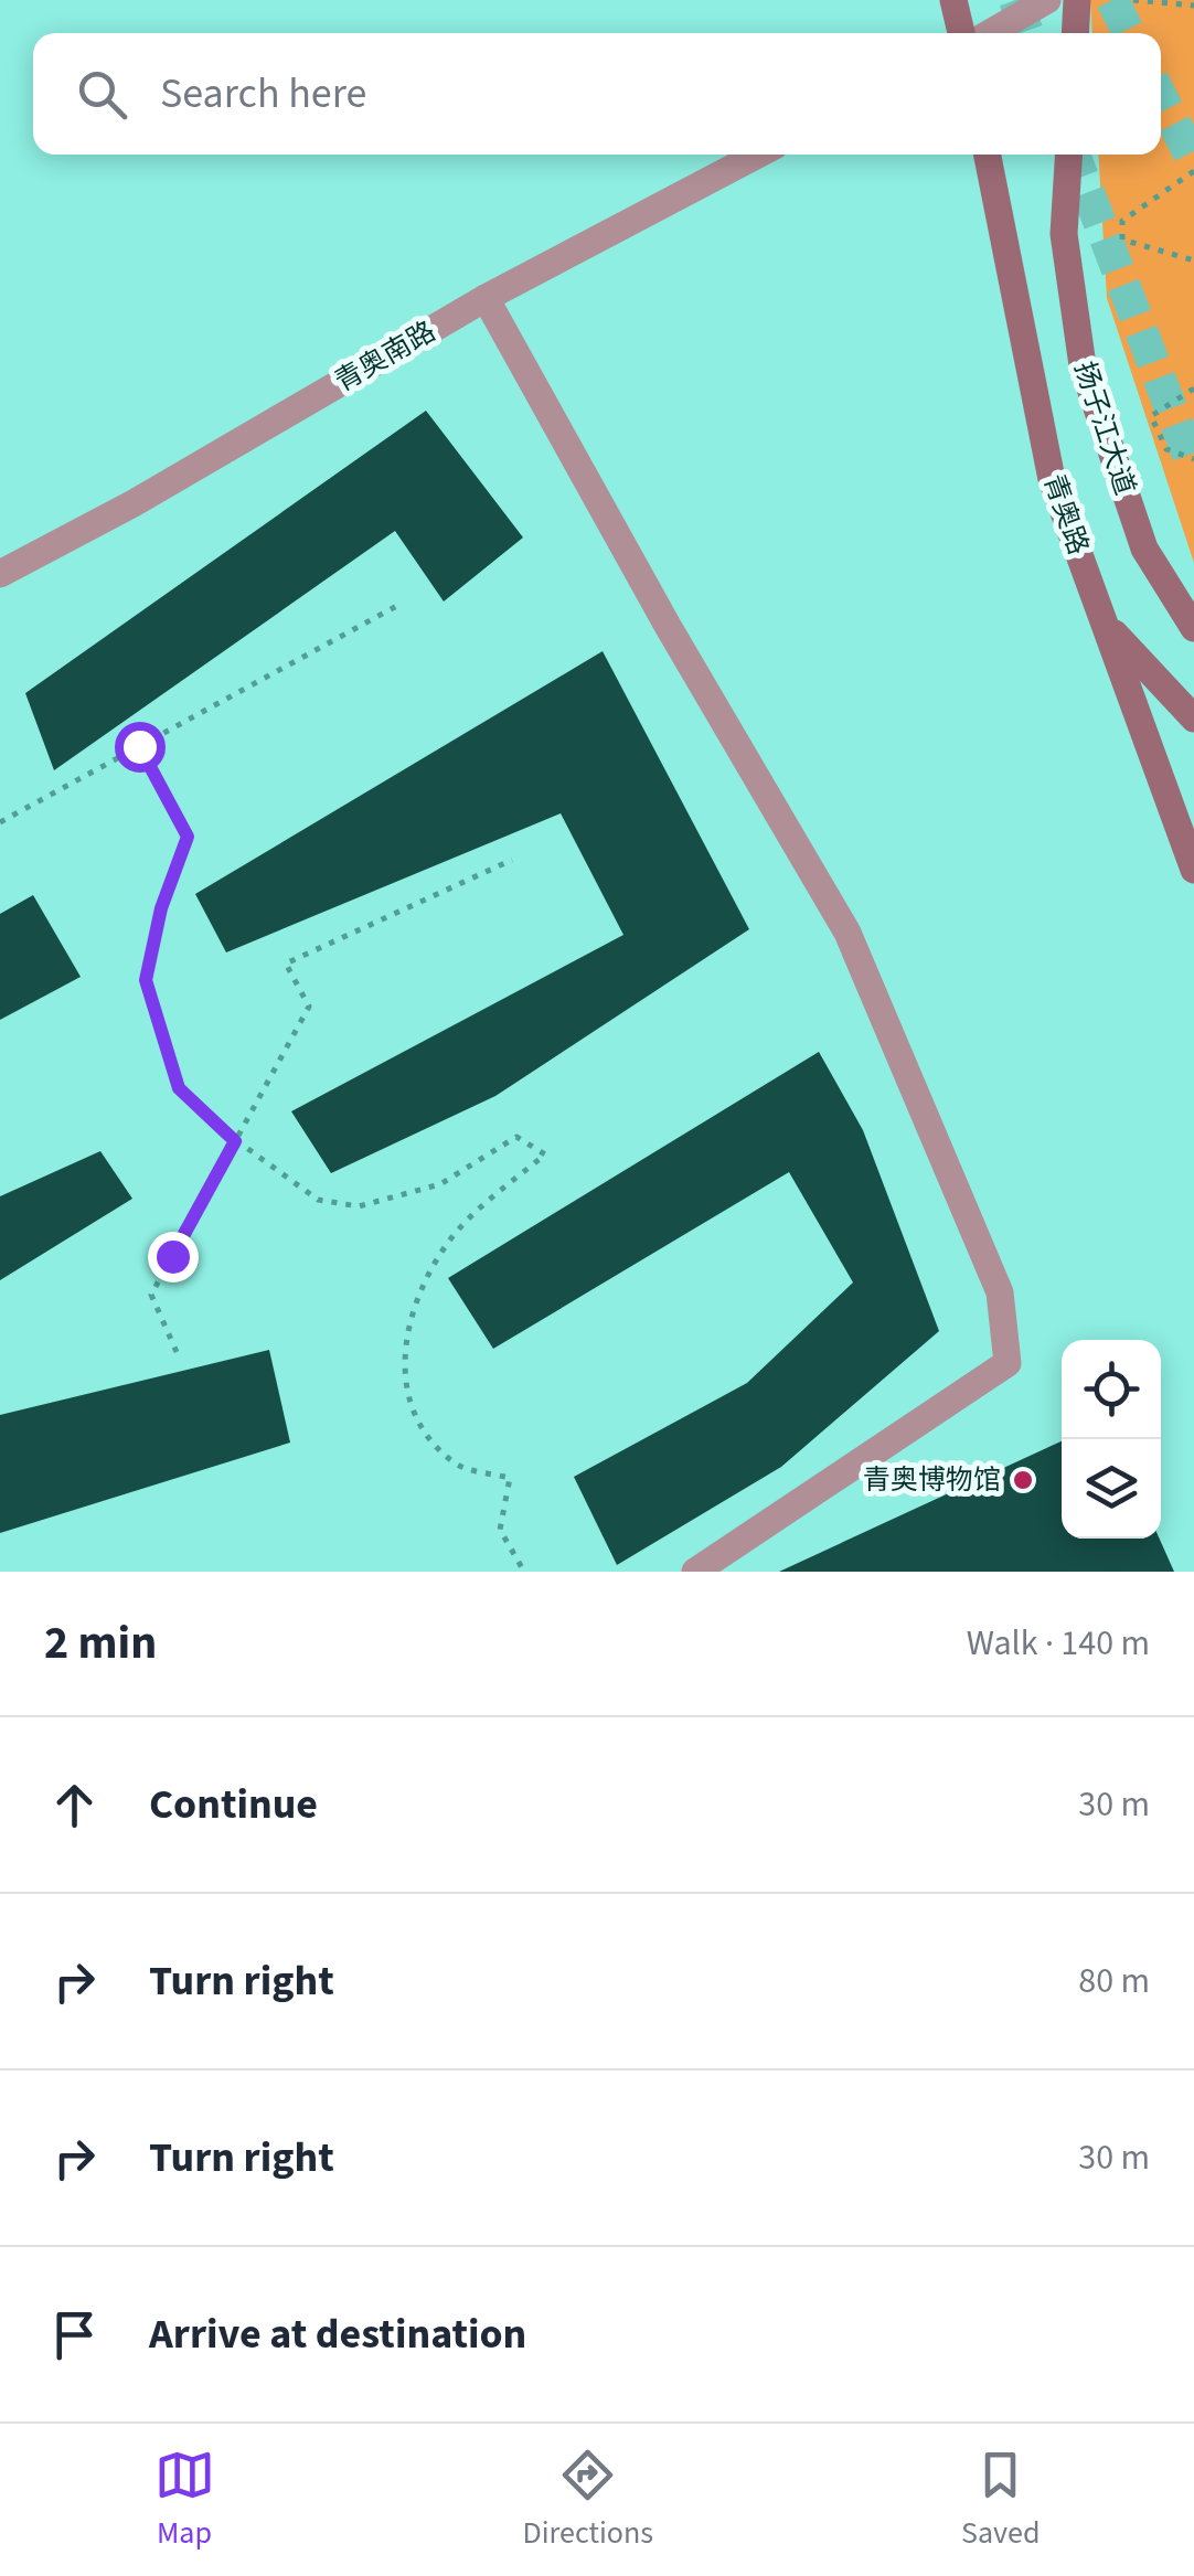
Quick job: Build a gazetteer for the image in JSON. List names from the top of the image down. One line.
{"streets":{"street":["青奥南路","扬子江大道","青奥路"]},"places":["青奥博物馆"],"page":{"search":"Search here","heading":["2 min","Walk · 140 m"],"list":[["Continue","30 m"],["Turn right","80 m"],["Turn right","30 m"],"Arrive at destination"],"nav":["Map","Directions","Saved"]}}
